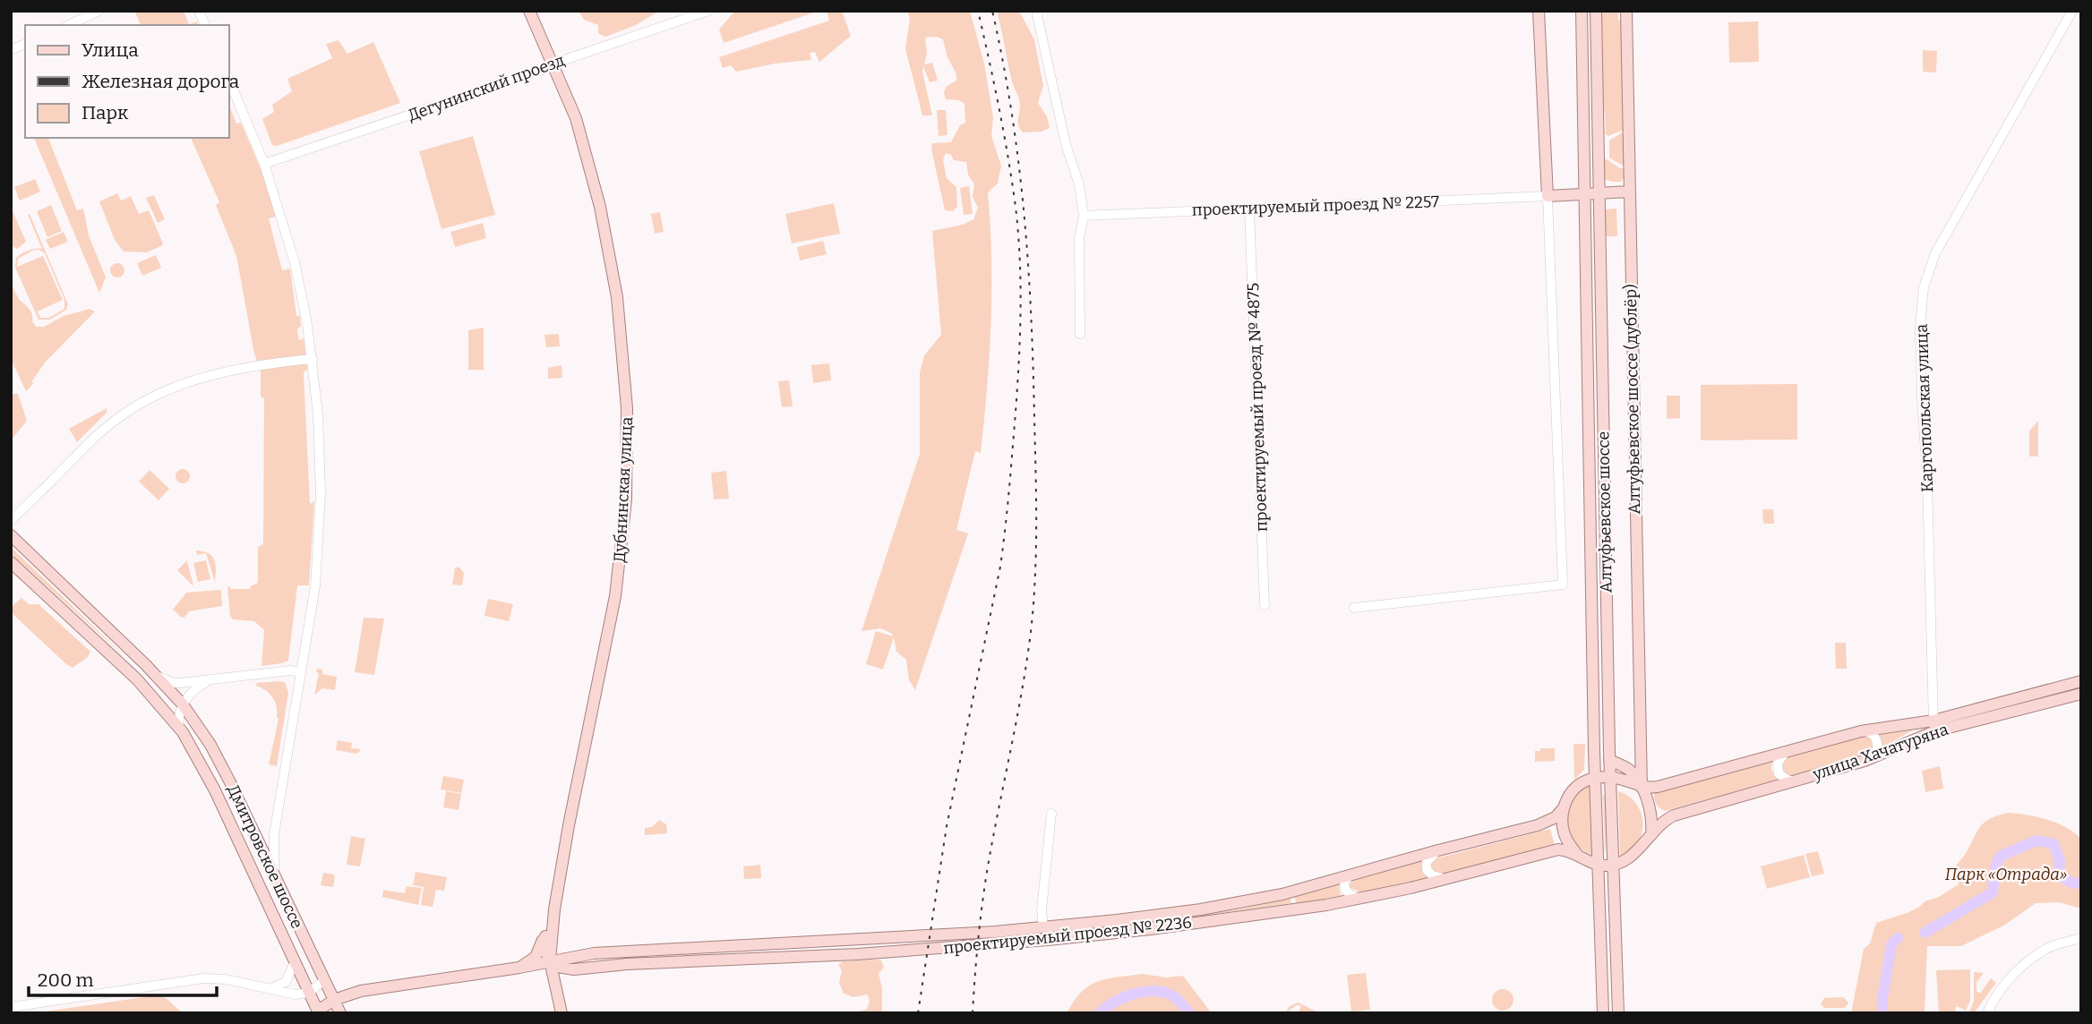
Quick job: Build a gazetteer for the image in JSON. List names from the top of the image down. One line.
{"streets":{"main road":["Алтуфьевское шоссе (дублёр)","Дубнинская улица","Алтуфьевское шоссе","улица Хачатуряна","Дмитровское шоссе","проектируемый проезд № 2236"],"street":["Дегунинский проезд","проектируемый проезд № 2257","проектируемый проезд № 4875","Каргопольская улица"]},"crossings":[["Дегунинский проезд","Дубнинская улица"],["проектируемый проезд № 2257","проектируемый проезд № 4875"],["Алтуфьевское шоссе (дублёр)","улица Хачатуряна"],["Каргопольская улица","улица Хачатуряна"],["Алтуфьевское шоссе","улица Хачатуряна"],["Алтуфьевское шоссе","проектируемый проезд № 2236"],["Дмитровское шоссе","проектируемый проезд № 2236"]],"parks":["Парк «Отрада»"],"legend":["Улица","Железная дорога","Парк"],"scale_bar":"200 m"}
